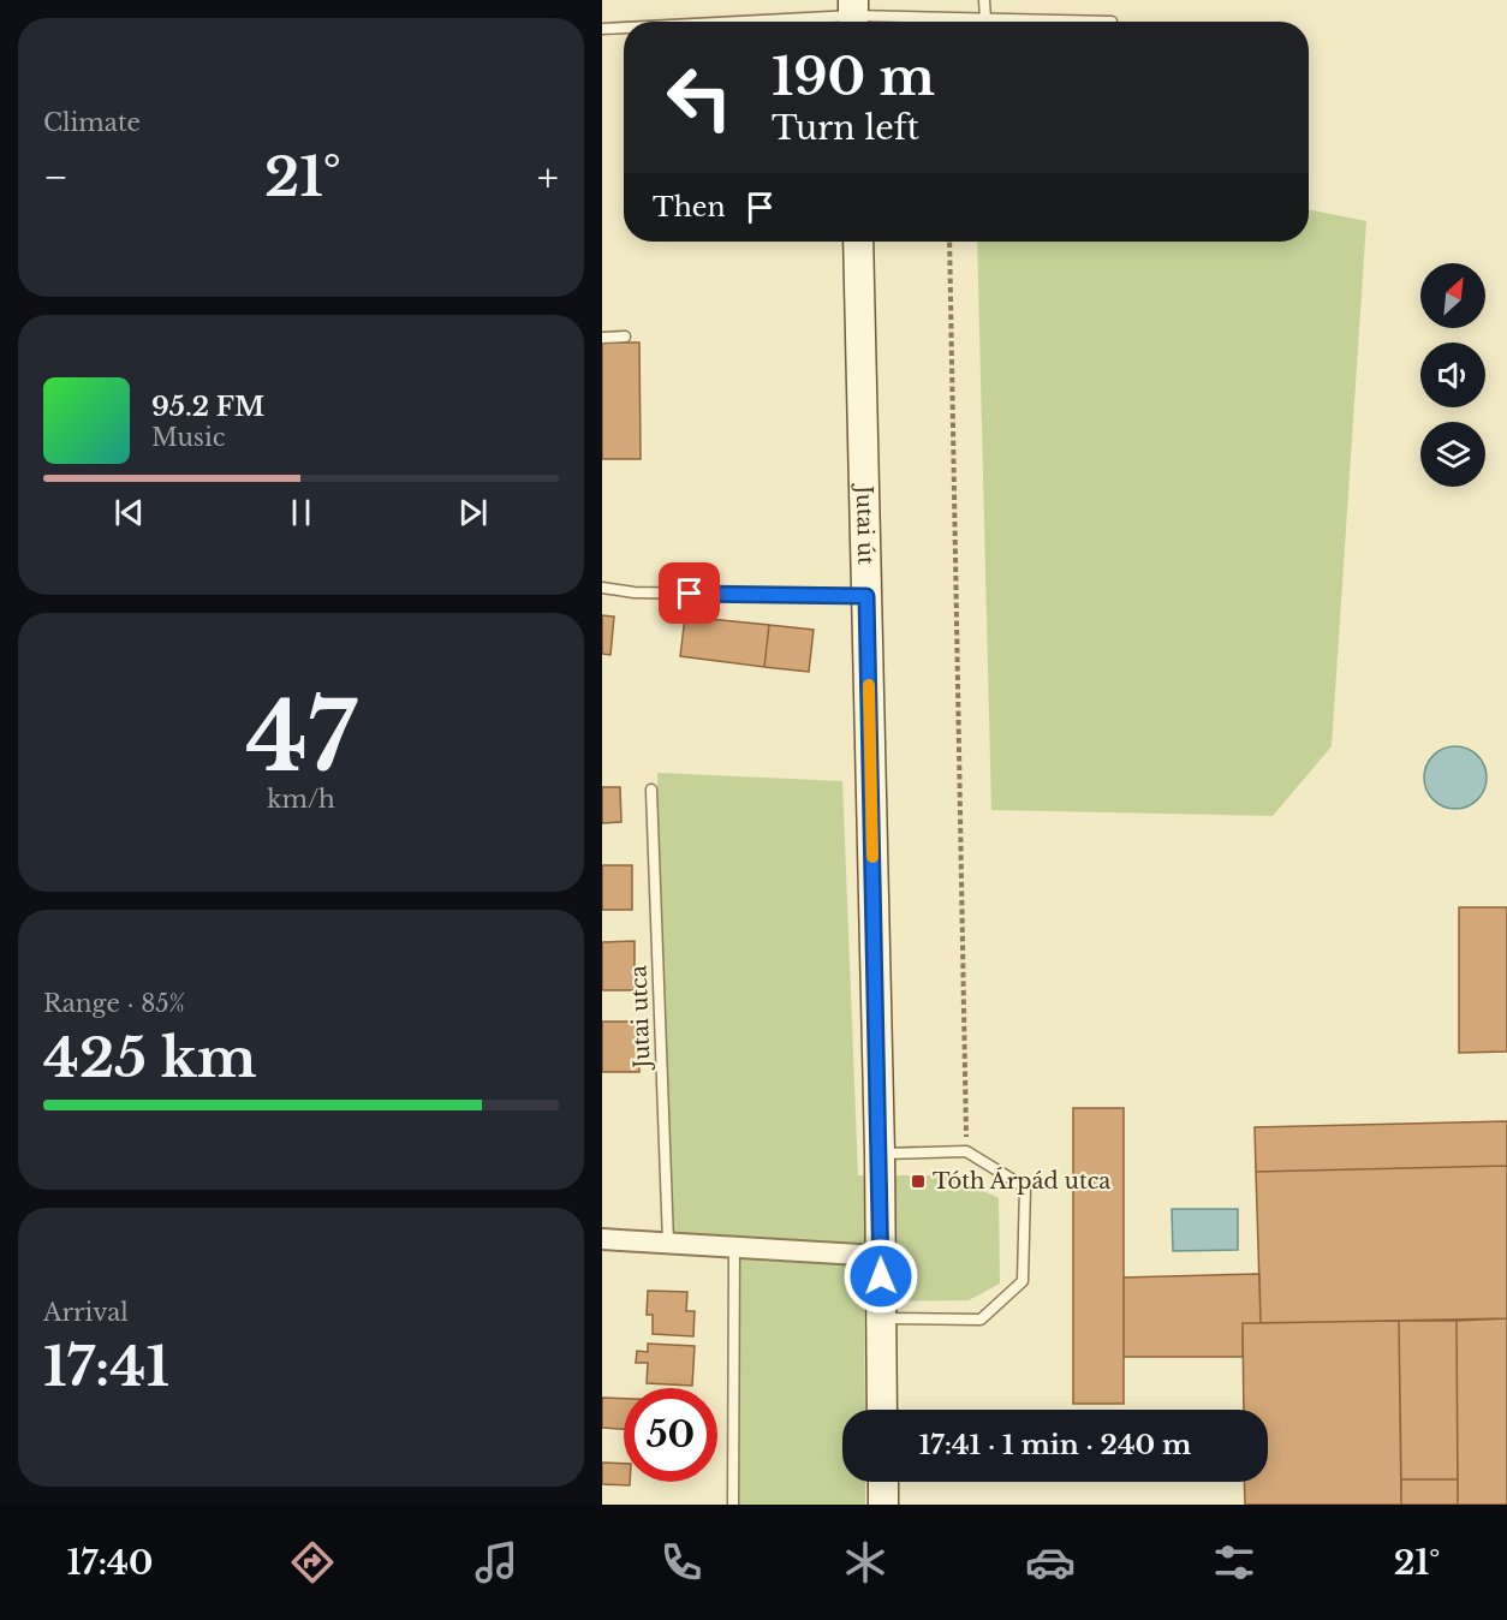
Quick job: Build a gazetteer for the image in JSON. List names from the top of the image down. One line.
{"streets":{"main road":["Jutai út"],"lane":["Jutai utca"]},"places":{"transit":["Tóth Árpád utca"]},"north":"top right","page":{"tile":["Climate",["47","km/h"],["Range · 85%","425 km"],["Arrival","17:41"]],"turn":["190 m","Turn left"],"heat":["−","21°","+"],"then":"Then","song":["95.2 FM","Music"],"limit":"50","trip":"17:41 · 1 min · 240 m","tabs":["17:40","21°"]}}
